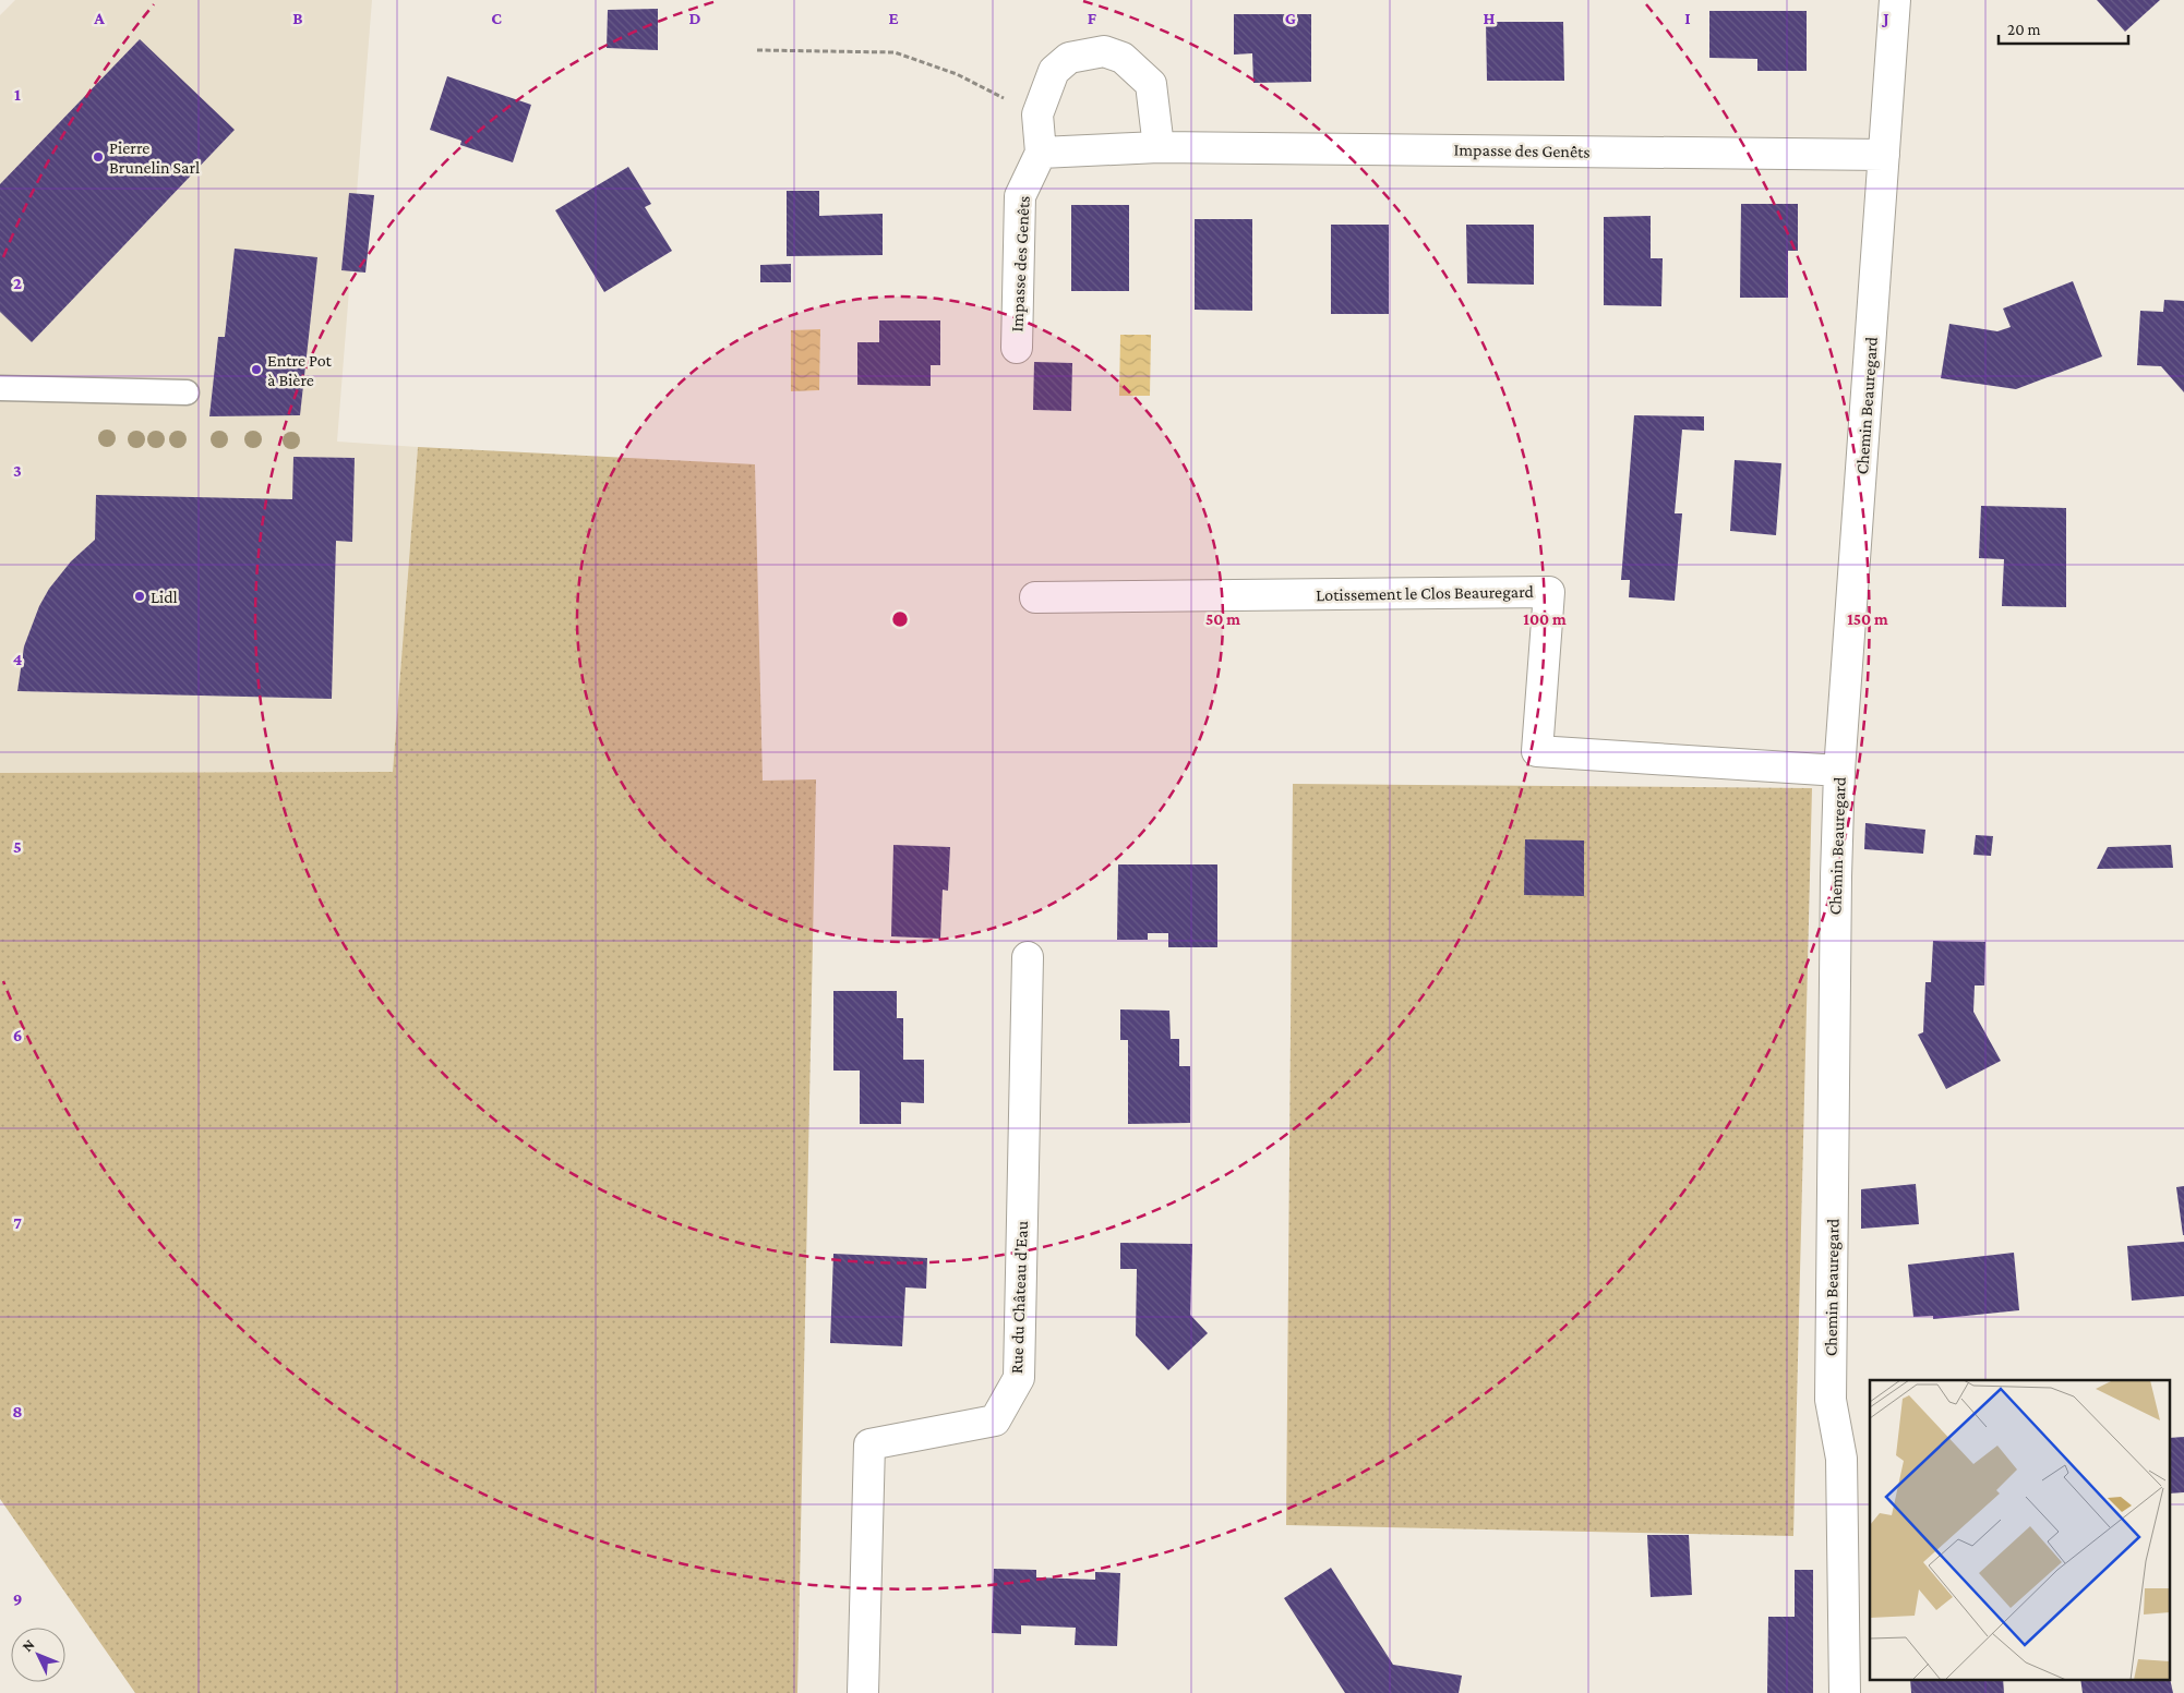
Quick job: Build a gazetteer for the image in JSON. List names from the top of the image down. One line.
{"streets":{"street":["Impasse des Genêts","Chemin Beauregard","Lotissement le Clos Beauregard","Rue du Château d'Eau"]},"crossings":[["Impasse des Genêts","Chemin Beauregard"],["Chemin Beauregard","Lotissement le Clos Beauregard"]],"places":["Pierre Brunelin Sarl","Entre Pot à Bière","Lidl"],"scale_bar":"20 m","north":"top left","grid":{"columns":["A","B","C","D","E","F","G","H","I","J"],"rows":["1","2","3","4","5","6","7","8","9"]},"rings":["50 m","100 m","150 m"]}
